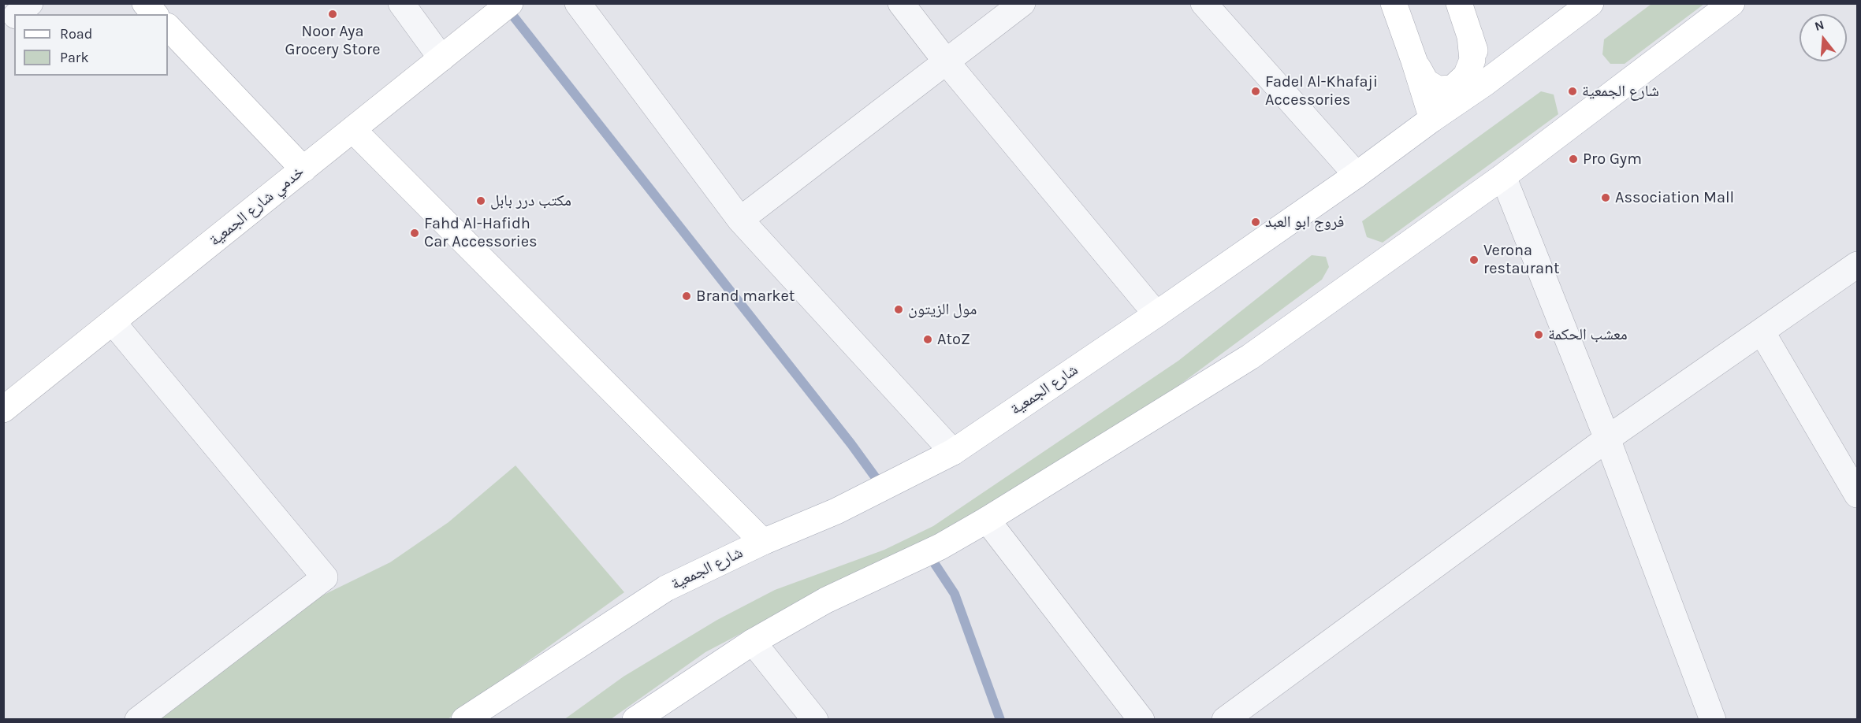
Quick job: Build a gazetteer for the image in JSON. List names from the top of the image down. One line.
{"streets":{"main road":["خدمي شارع الجمعية","شارع الجمعية"]},"places":["Noor Aya Grocery Store","Fadel Al-Khafaji Accessories","شارع الجمعية","Pro Gym","Association Mall","مكتب درر بابل","فروج ابو العبد","Fahd Al-Hafidh Car Accessories","Verona restaurant","Brand market","مول الزيتون","معشب الحكمة","AtoZ"],"legend":["Road","Park"],"north":"top"}
